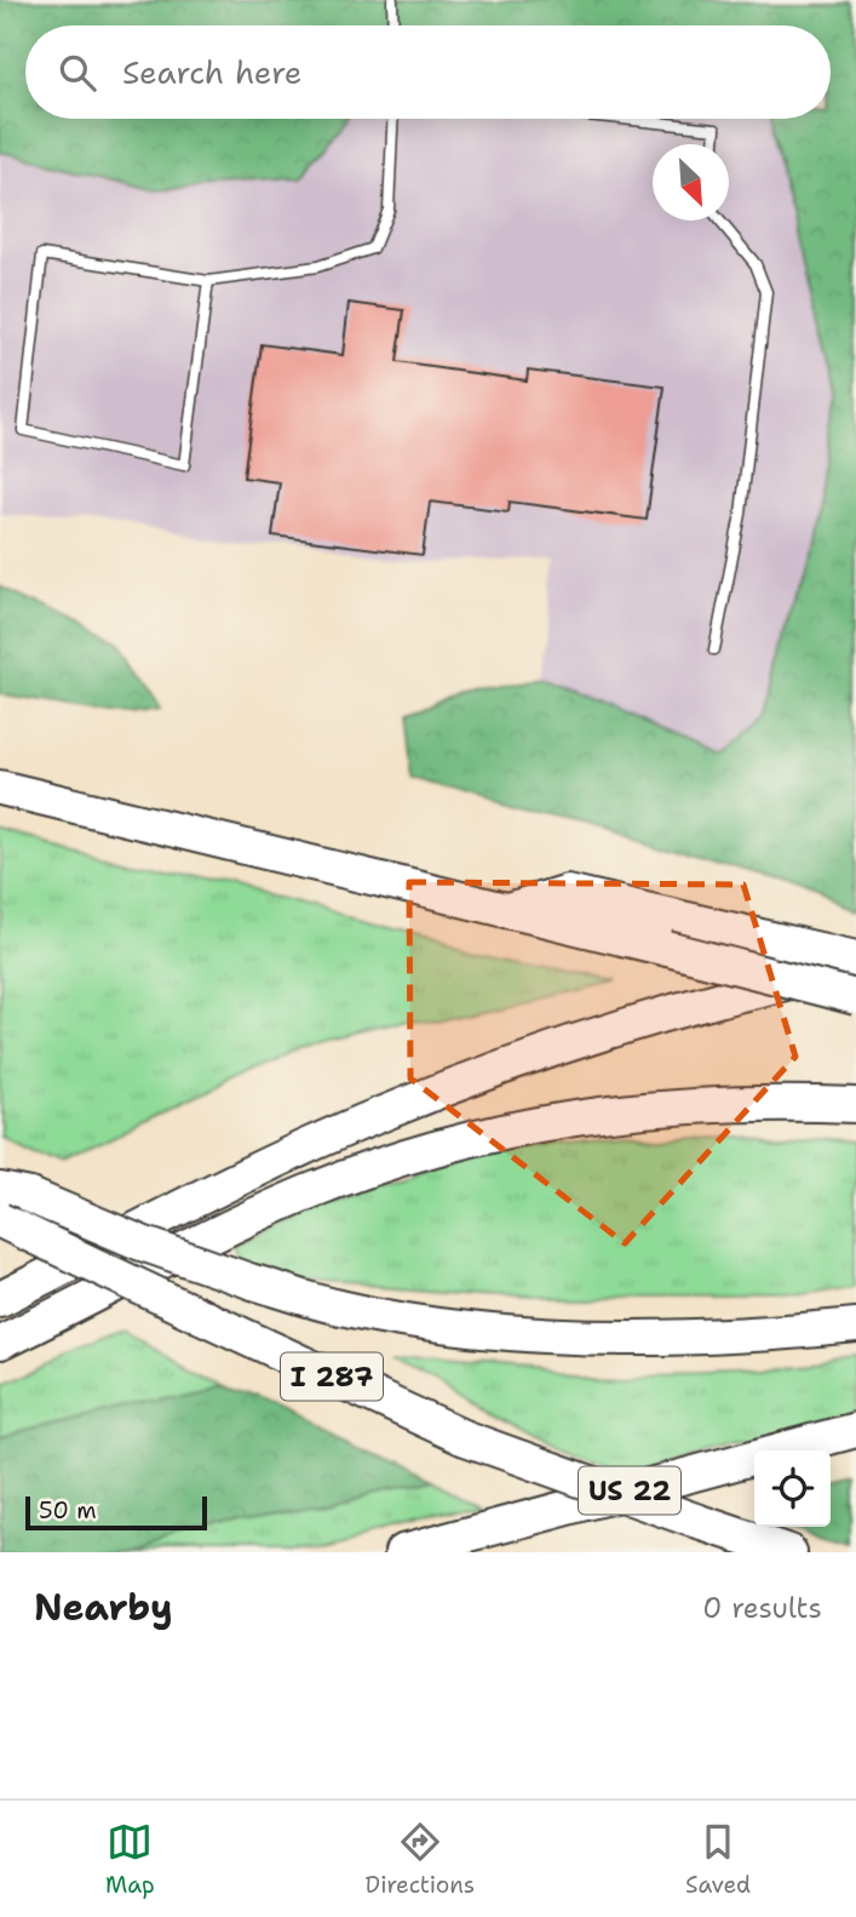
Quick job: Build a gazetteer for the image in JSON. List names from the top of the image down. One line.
{"streets":{"highway":["I 287","US 22"]},"scale_bar":"50 m","north":"bottom right","page":{"search":"Search here","scale":"50 m","heading":["Nearby","0 results"],"nav":["Map","Directions","Saved"]}}
